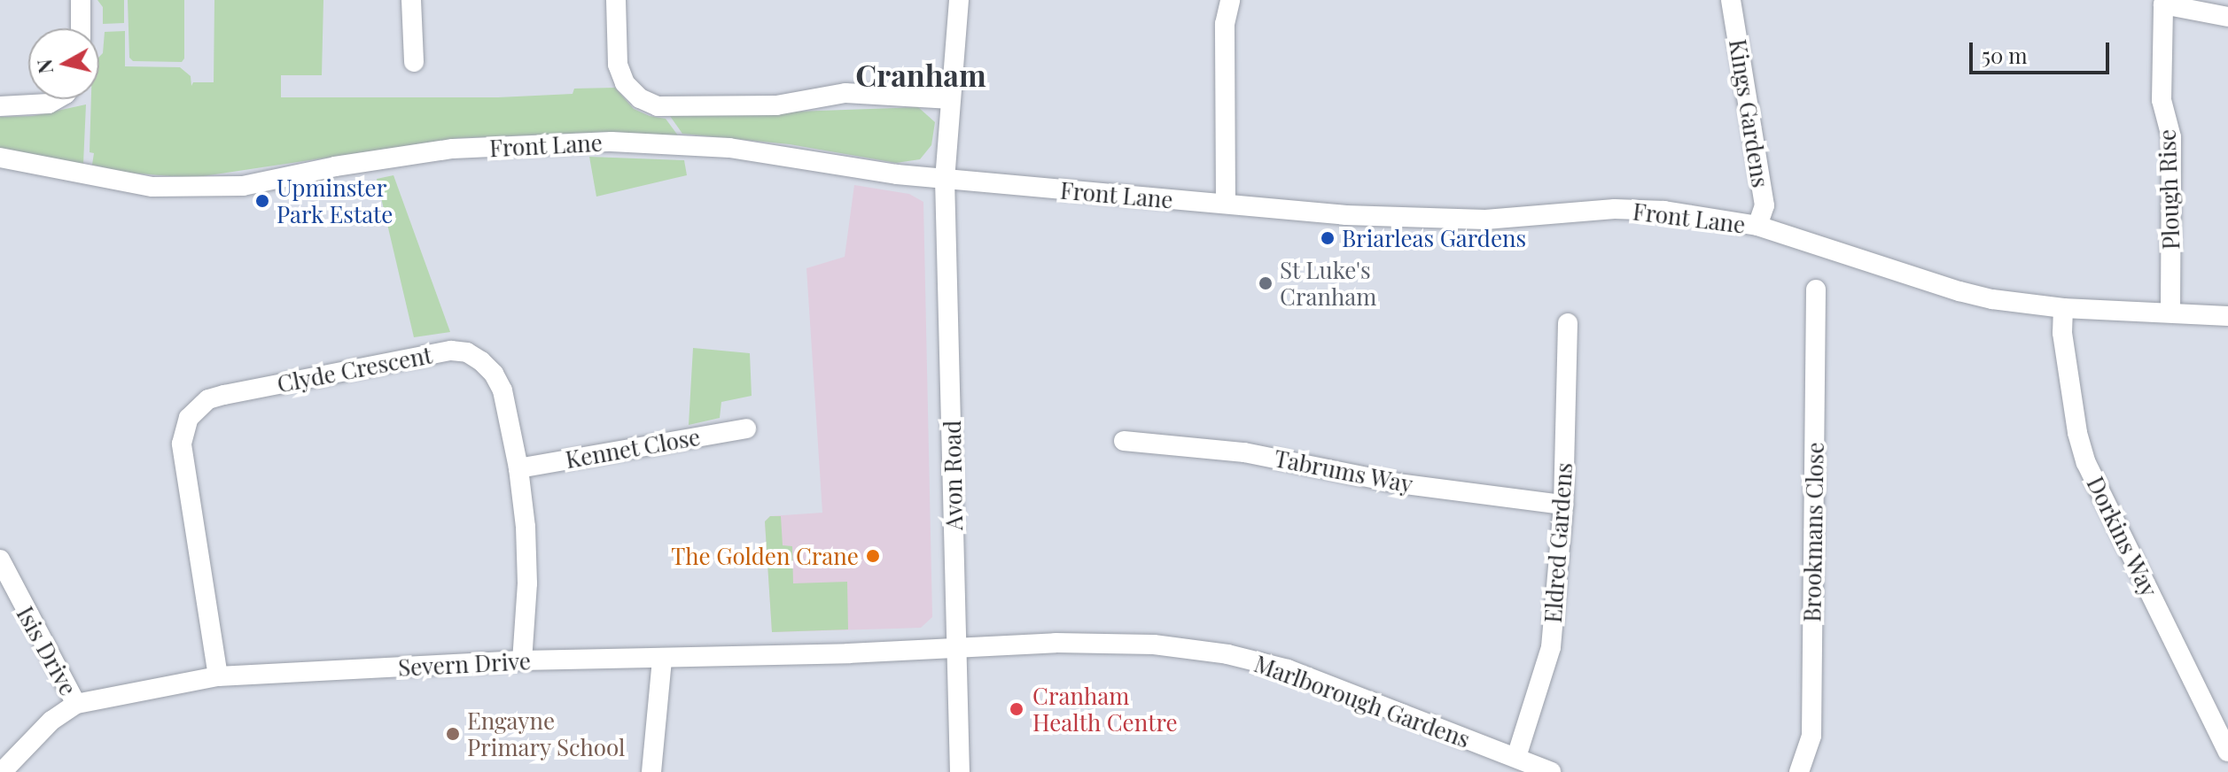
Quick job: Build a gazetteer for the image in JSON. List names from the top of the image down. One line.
{"streets":{"street":["Kings Gardens","Front Lane","Plough Rise","Clyde Crescent","Kennet Close","Tabrums Way","Avon Road","Brookmans Close","Dorkins Way","Eldred Gardens","Isis Drive","Severn Drive","Marlborough Gardens"]},"crossings":[["Kings Gardens","Front Lane"],["Front Lane","Plough Rise"],["Front Lane","Avon Road"],["Front Lane","Dorkins Way"],["Clyde Crescent","Kennet Close"],["Clyde Crescent","Severn Drive"],["Tabrums Way","Eldred Gardens"],["Avon Road","Severn Drive"],["Avon Road","Marlborough Gardens"],["Eldred Gardens","Marlborough Gardens"],["Isis Drive","Severn Drive"],["Severn Drive","Marlborough Gardens"]],"districts":["Cranham"],"places":["Upminster Park Estate","Briarleas Gardens","St Luke's Cranham","The Golden Crane","Cranham Health Centre","Engayne Primary School"],"scale_bar":"50 m","north":"left"}
